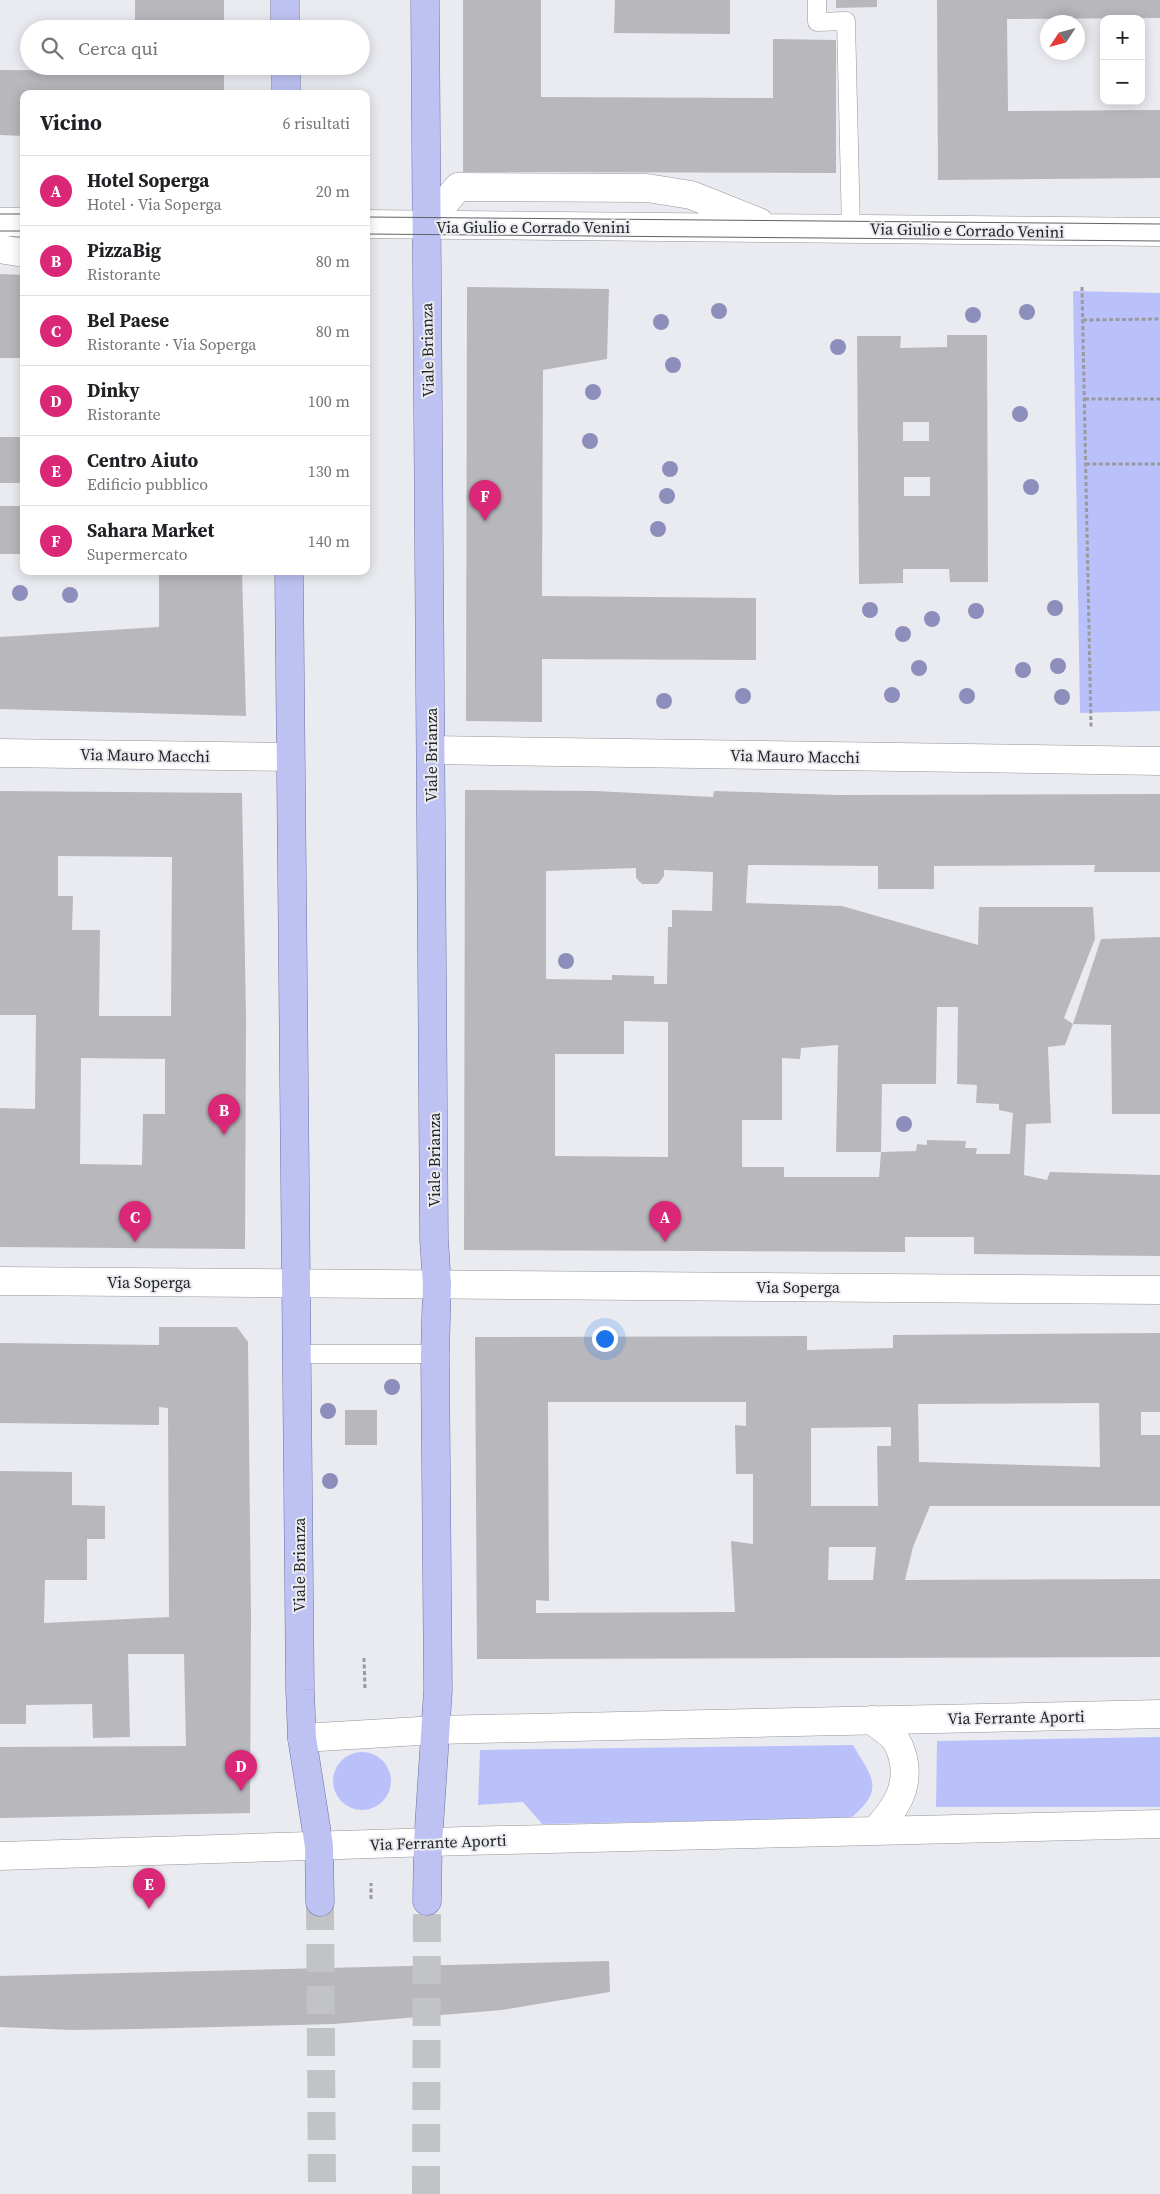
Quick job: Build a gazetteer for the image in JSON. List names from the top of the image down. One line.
{"streets":{"main road":["Viale Brianza"],"street":["Via Giulio e Corrado Venini","Via Mauro Macchi","Via Soperga","Via Ferrante Aporti"]},"crossings":[["Via Giulio e Corrado Venini","Viale Brianza"],["Viale Brianza","Via Mauro Macchi"],["Viale Brianza","Via Soperga"],["Viale Brianza","Via Ferrante Aporti"]],"north":"bottom left","page":{"map_buttons":["+","−"],"search":"Cerca qui","heading":["Vicino","6 risultati"],"list":[{"mark":"A","name":"Hotel Soperga","note":"Hotel · Via Soperga","value":"20 m"},{"mark":"B","name":"PizzaBig","note":"Ristorante","value":"80 m"},{"mark":"C","name":"Bel Paese","note":"Ristorante · Via Soperga","value":"80 m"},{"mark":"D","name":"Dinky","note":"Ristorante","value":"100 m"},{"mark":"E","name":"Centro Aiuto","note":"Edificio pubblico","value":"130 m"},{"mark":"F","name":"Sahara Market","note":"Supermercato","value":"140 m"}],"pins":["F","B","A","C","D","E"]}}
